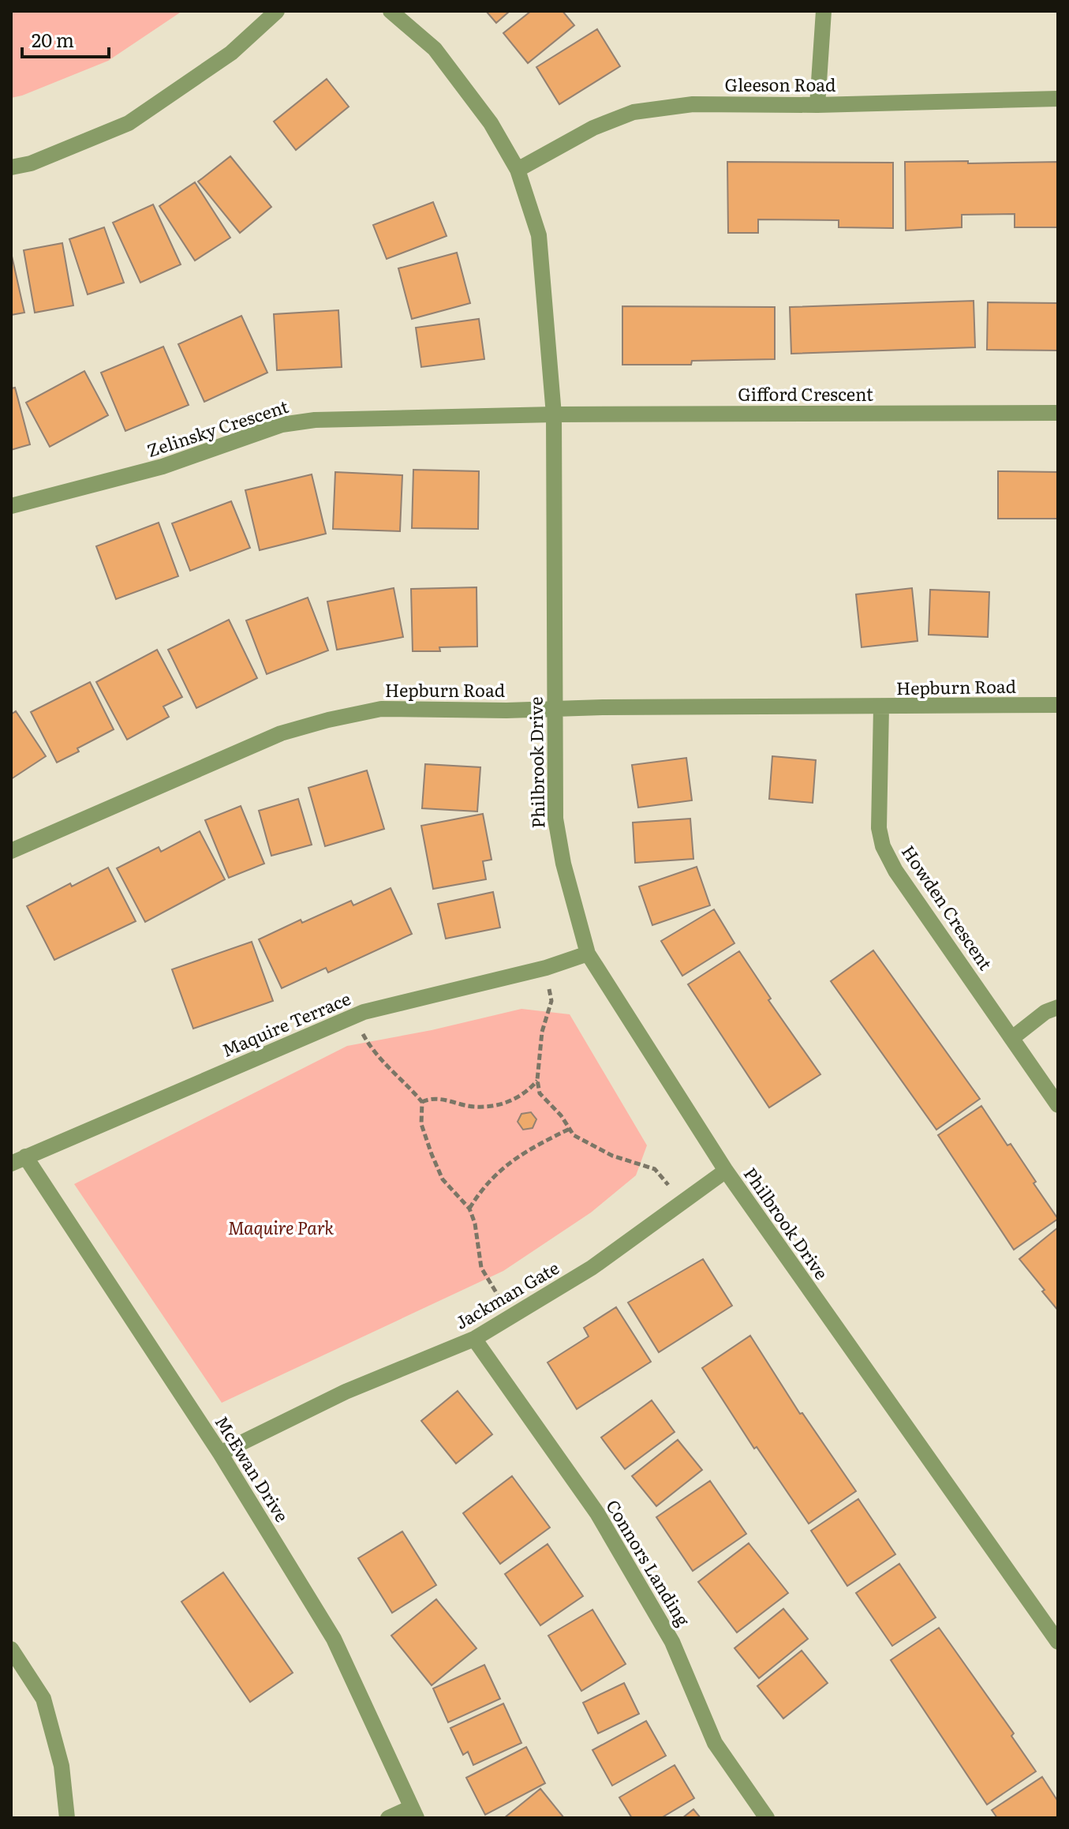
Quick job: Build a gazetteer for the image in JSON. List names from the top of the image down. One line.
{"streets":{"street":["Gleeson Road","Gifford Crescent","Zelinsky Crescent","Hepburn Road","Philbrook Drive","Howden Crescent","Maquire Terrace","Jackman Gate","McEwan Drive","Connors Landing"]},"crossings":[["Gleeson Road","Philbrook Drive"],["Gifford Crescent","Zelinsky Crescent"],["Gifford Crescent","Philbrook Drive"],["Zelinsky Crescent","Philbrook Drive"],["Hepburn Road","Philbrook Drive"],["Hepburn Road","Howden Crescent"],["Philbrook Drive","Maquire Terrace"],["Philbrook Drive","Jackman Gate"],["Maquire Terrace","McEwan Drive"],["Jackman Gate","McEwan Drive"],["Jackman Gate","Connors Landing"]],"parks":["Maquire Park"],"scale_bar":"20 m"}
